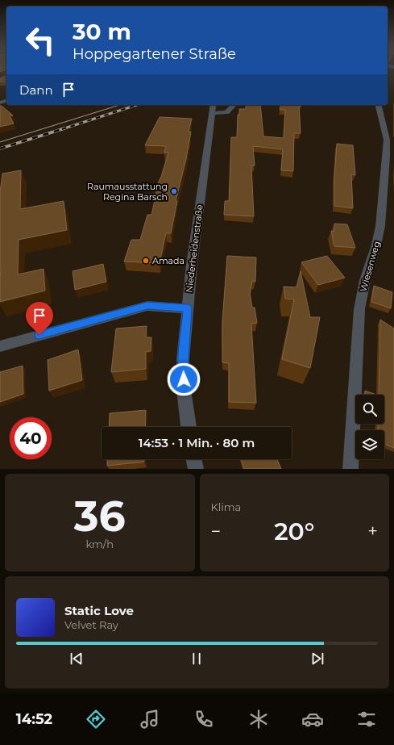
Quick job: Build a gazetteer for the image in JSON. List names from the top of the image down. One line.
{"streets":{"street":["Niederheidenstraße","Wiesenweg"]},"places":["Raumausstattung Regina Barsch","Amada"],"page":{"turn":["30 m","Hoppegartener Straße"],"then":"Dann","limit":"40","trip":"14:53 · 1 Min. · 80 m","tile":[["36","km/h"],"Klima"],"heat":["−","20°","+"],"song":["Static Love","Velvet Ray"],"tabs":"14:52"}}
